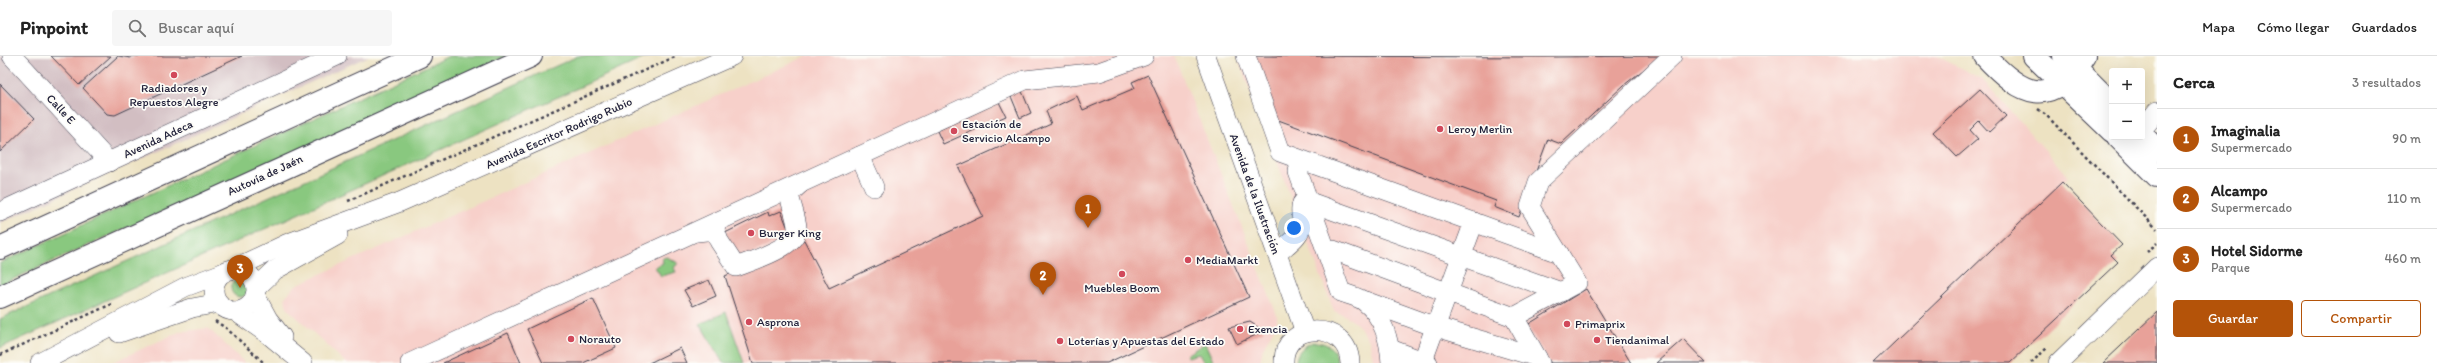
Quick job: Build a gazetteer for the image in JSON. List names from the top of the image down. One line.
{"streets":{"main road":["Autovía de Jaén"],"street":["Calle E","Avenida Escritor Rodrigo Rubio","Avenida Adeca","Avenida de la Ilustración"]},"crossings":[["Calle E","Avenida Adeca"]],"places":["Radiadores y Repuestos Alegre","Leroy Merlin","Estación de Servicio Alcampo","Burger King","MediaMarkt","Muebles Boom","Asprona","Primaprix","Exencia","Norauto","Tiendanimal","Loterías y Apuestas del Estado"],"page":{"header":"Pinpoint","search":"Buscar aquí","nav":["Mapa","Cómo llegar","Guardados"],"heading":["Cerca","3 resultados"],"map_buttons":["+","−"],"list":[{"mark":"1","name":"Imaginalia","note":"Supermercado","value":"90 m"},{"mark":"2","name":"Alcampo","note":"Supermercado","value":"110 m"},{"mark":"3","name":"Hotel Sidorme","note":"Parque","value":"460 m"}],"pins":["1","3","2"],"buttons":["Guardar","Compartir"]}}
